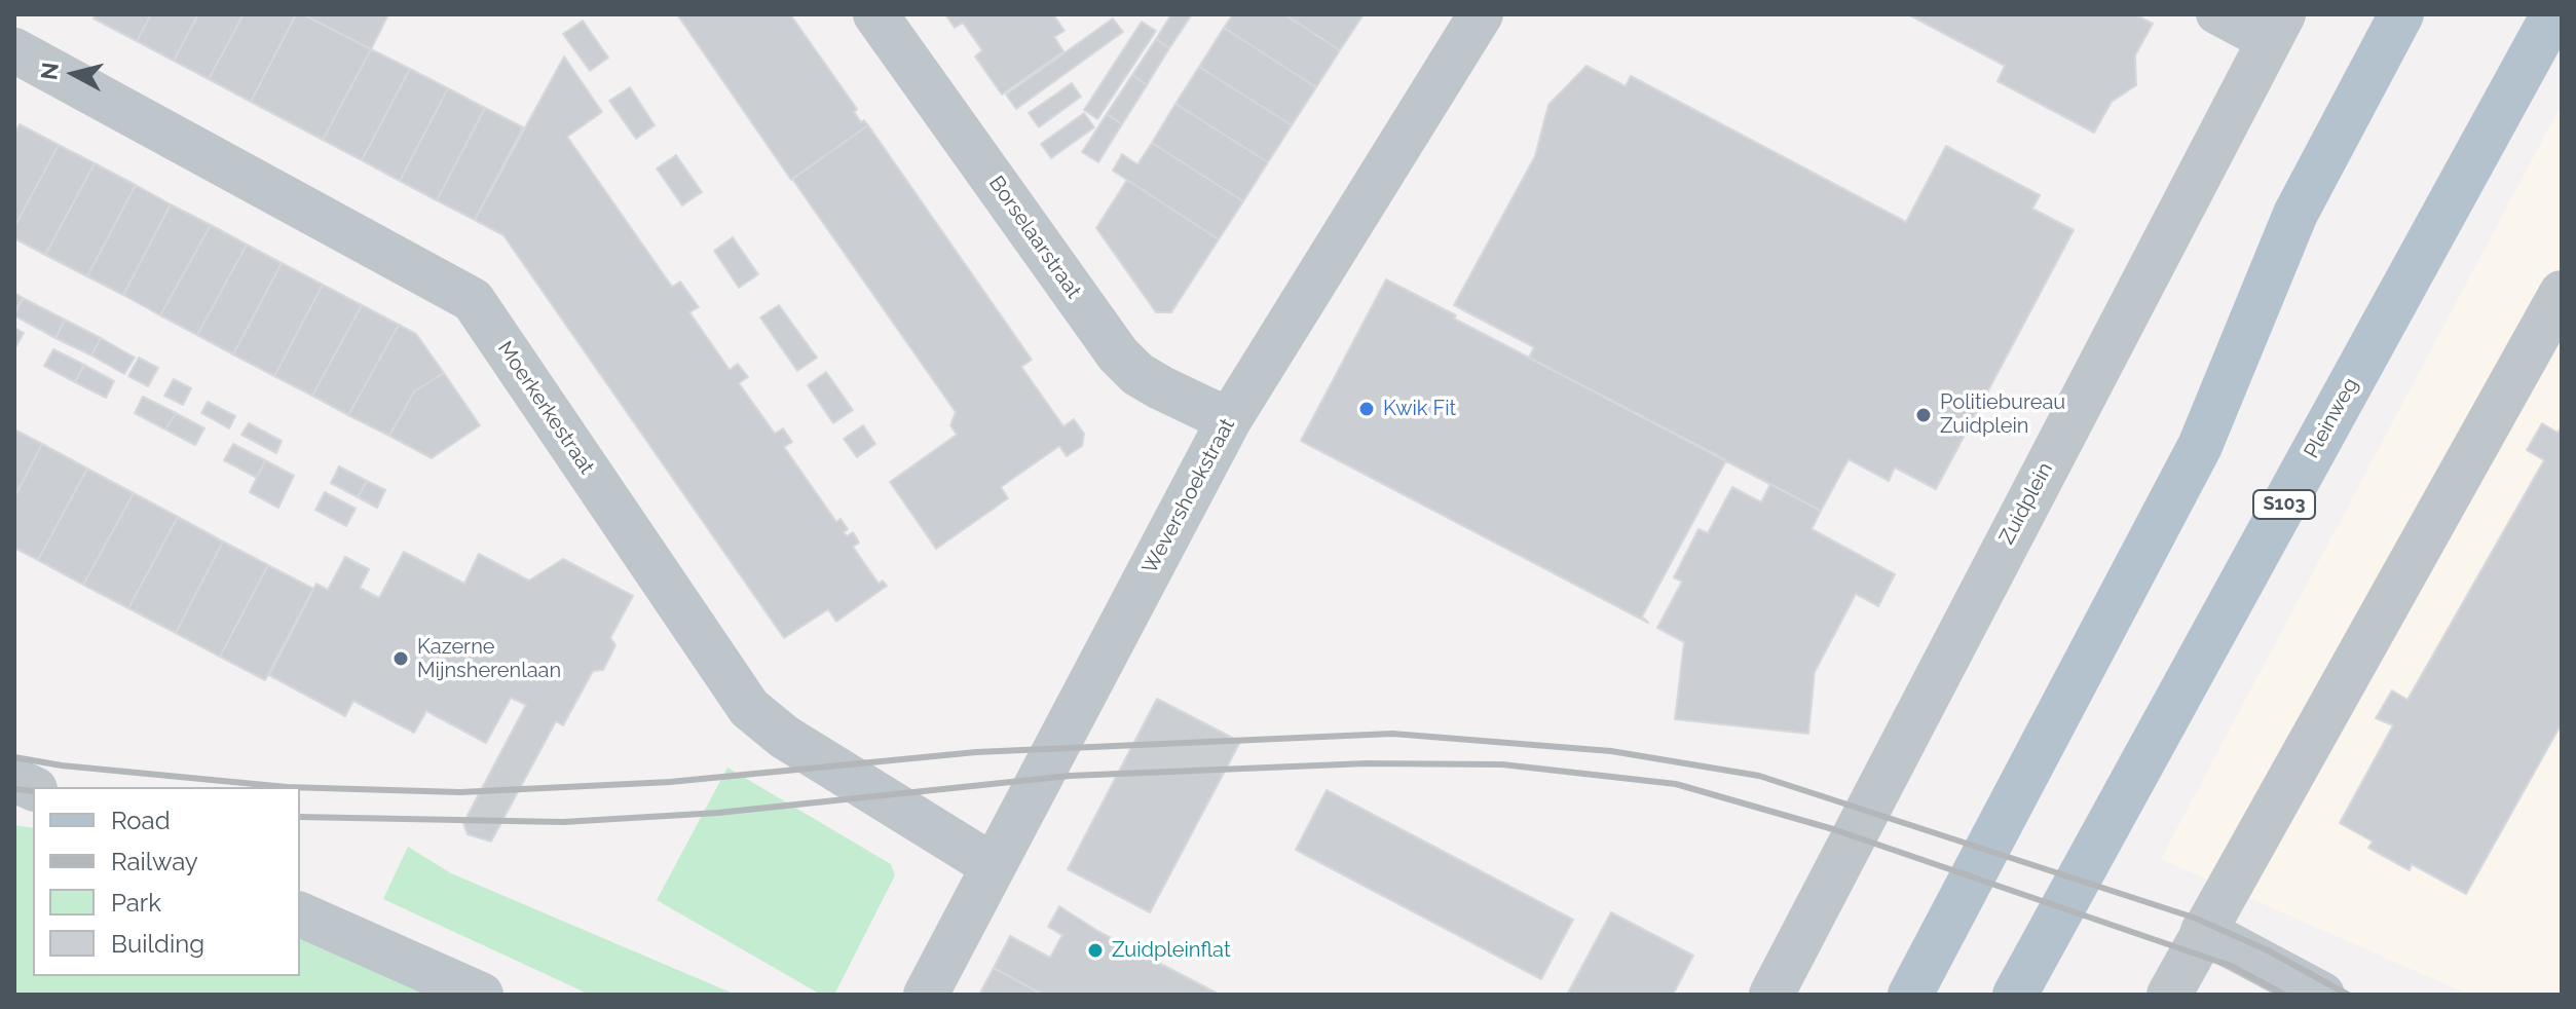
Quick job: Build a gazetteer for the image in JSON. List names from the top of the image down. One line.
{"streets":{"main road":["Pleinweg","S103"],"street":["Borselaarstraat","Moerkerkestraat","Wevershoekstraat","Zuidplein"]},"crossings":[["Borselaarstraat","Wevershoekstraat"],["Moerkerkestraat","Wevershoekstraat"]],"places":["Kwik Fit","Politiebureau Zuidplein","Kazerne Mijnsherenlaan","Zuidpleinflat"],"legend":["Road","Railway","Park","Building"],"north":"left"}
